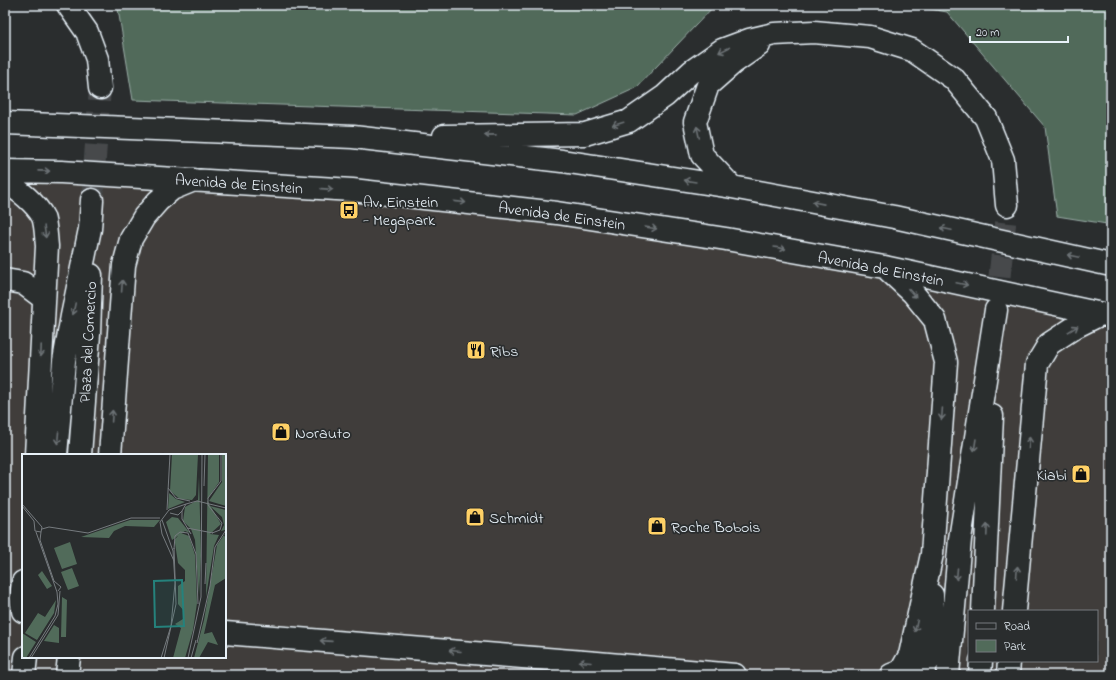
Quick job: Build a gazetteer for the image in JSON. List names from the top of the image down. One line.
{"streets":{"street":["Avenida de Einstein","Plaza del Comercio"]},"places":{"bus stop":["Av. Einstein - Megapark"],"restaurant":["Ribs"],"shop":["Norauto","Kiabi","Schmidt","Roche Bobois"]},"legend":["Road","Park"],"scale_bar":"20 m"}
